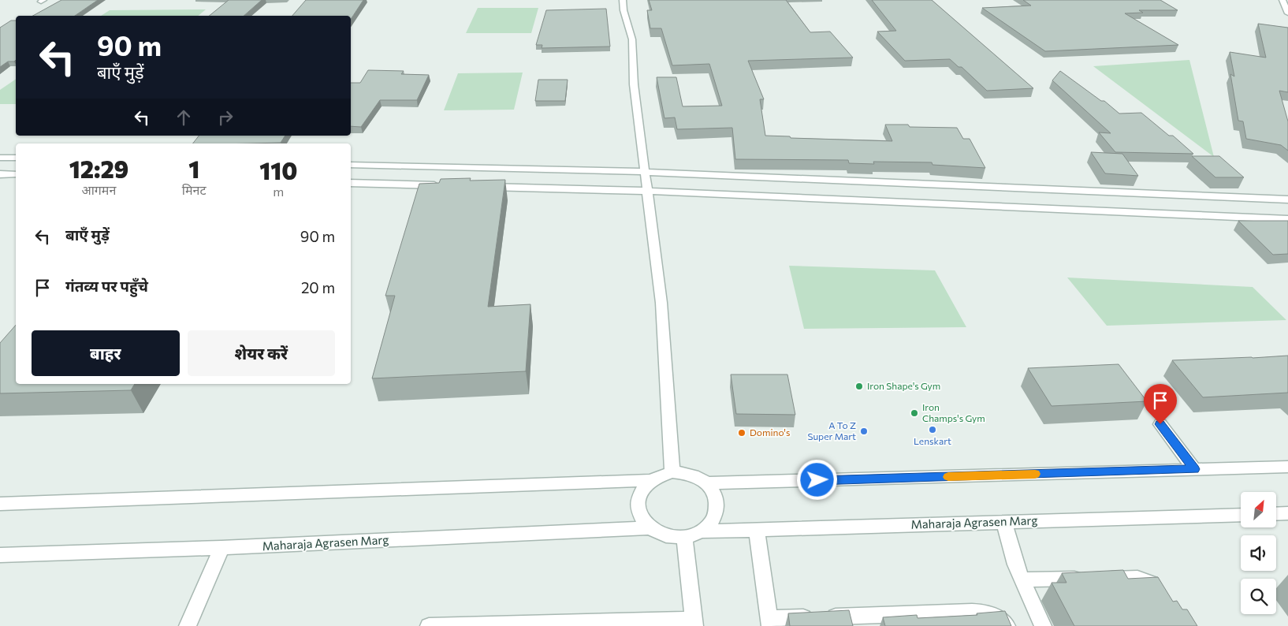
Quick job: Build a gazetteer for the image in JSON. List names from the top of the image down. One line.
{"streets":{"street":["Maharaja Agrasen Marg"]},"places":["Iron Shape's Gym","Iron Champs's Gym","Lenskart","A To Z Super Mart","Domino's"],"north":"top right","page":{"turn":["90 m","बाएँ मुड़ें"],"eta":["12:29","आगमन","1","मिनट","110","m"],"list":[{"name":"बाएँ मुड़ें","value":"90 m"},{"name":"गंतव्य पर पहुँचे","value":"20 m"}],"buttons":["बाहर","शेयर करें"]}}
